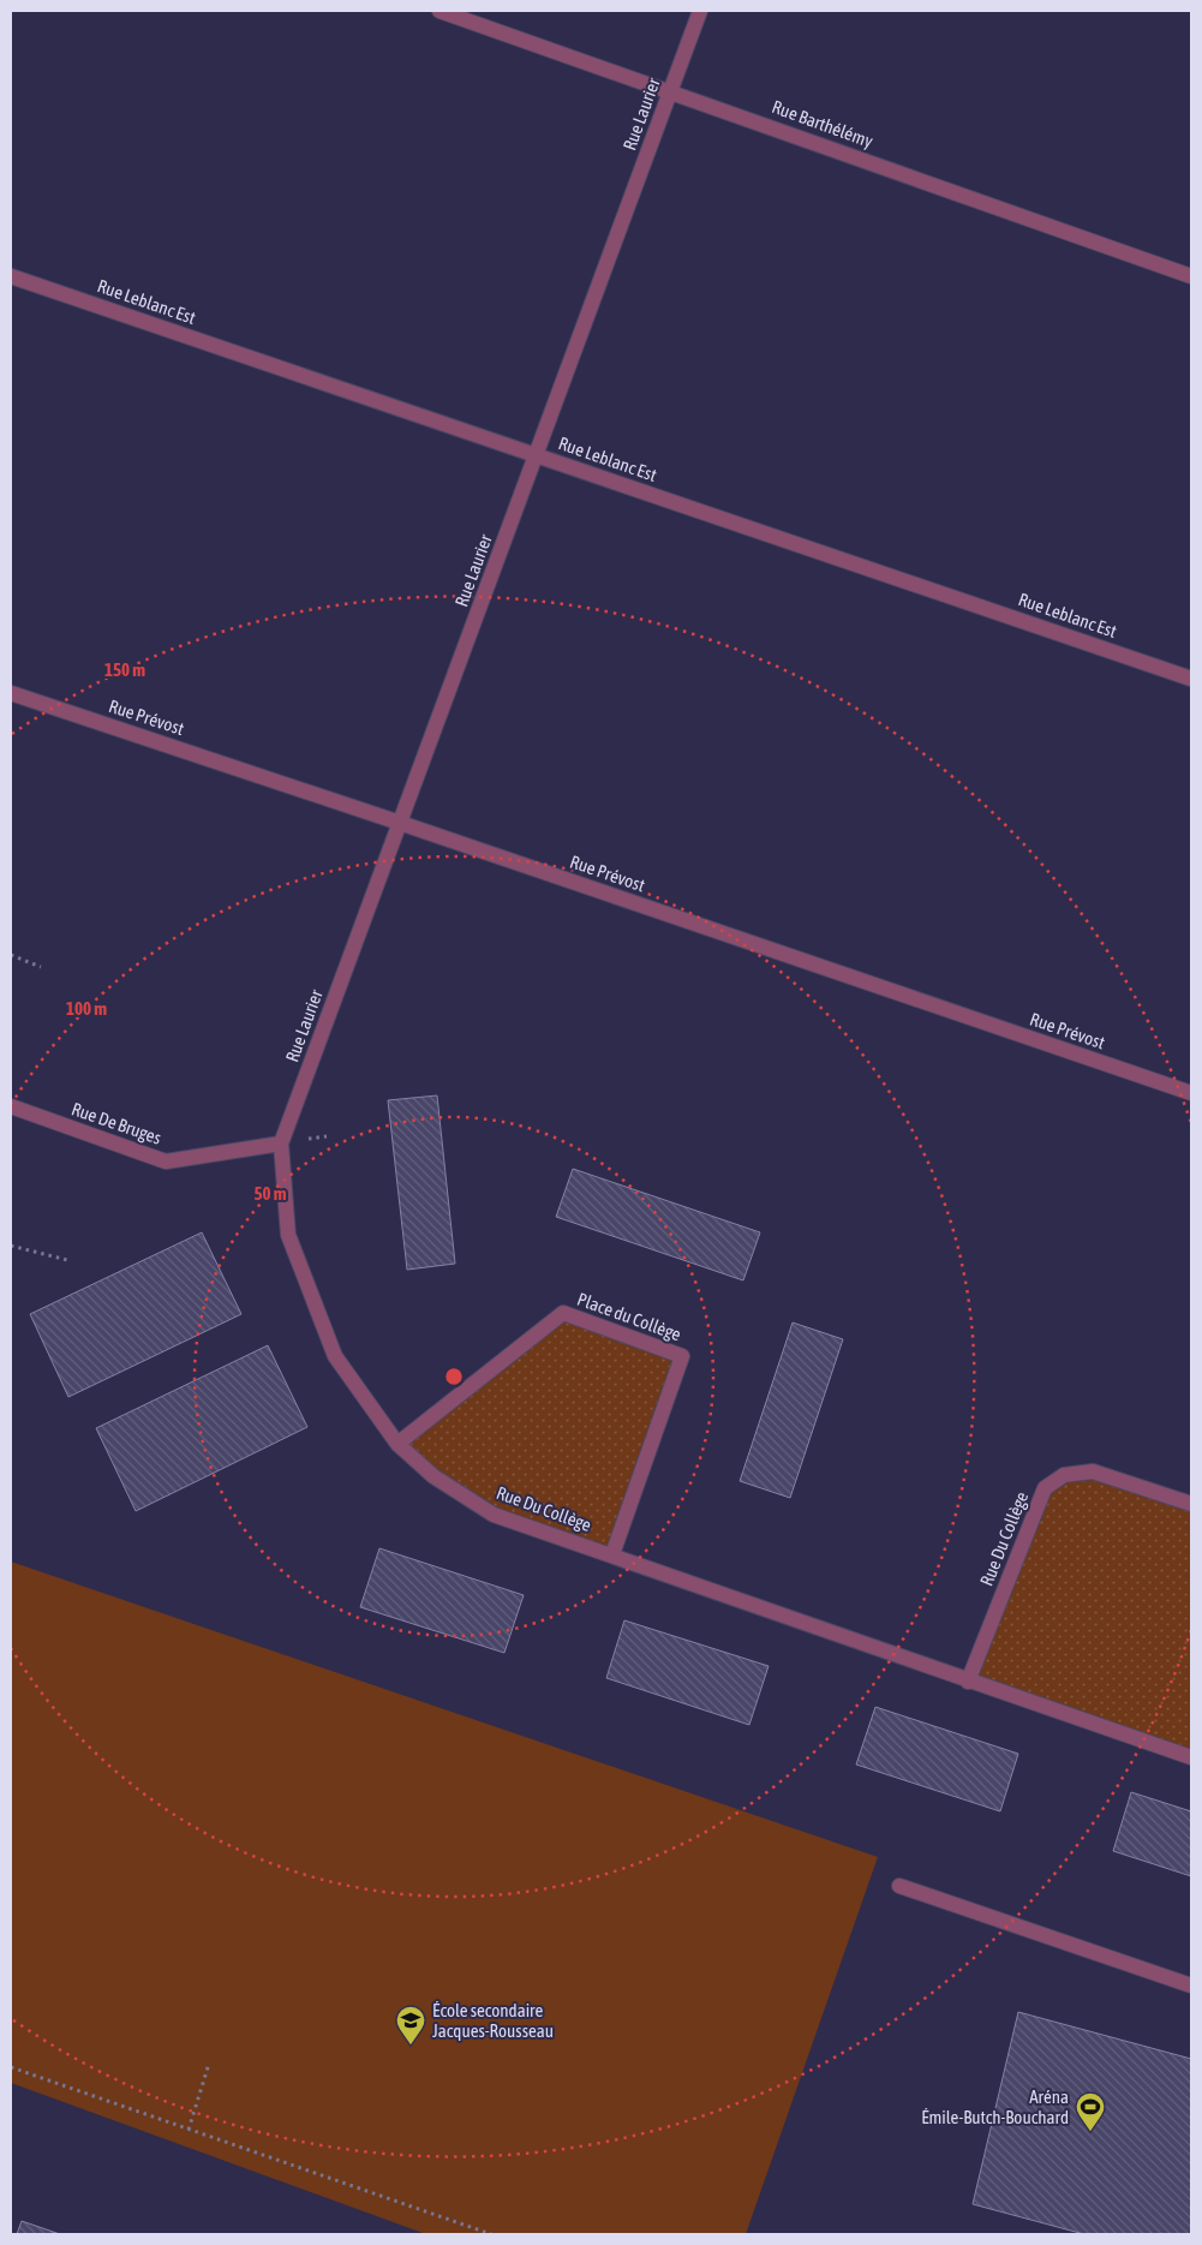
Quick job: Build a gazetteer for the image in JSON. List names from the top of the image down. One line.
{"streets":{"street":["Rue Laurier","Rue Barthélémy","Rue Leblanc Est","Rue Prévost","Rue De Bruges","Place du Collège","Rue Du Collège"]},"crossings":[["Rue Laurier","Rue Barthélémy"],["Rue Laurier","Rue Leblanc Est"],["Rue Laurier","Rue Prévost"],["Rue Laurier","Rue De Bruges"],["Rue Laurier","Rue Du Collège"],["Rue De Bruges","Rue Du Collège"],["Place du Collège","Rue Du Collège"]],"places":{"school or university":["École secondaire Jacques-Rousseau"],"sports":["Aréna Émile-Butch-Bouchard"]},"rings":["150 m","100 m","50 m"]}
